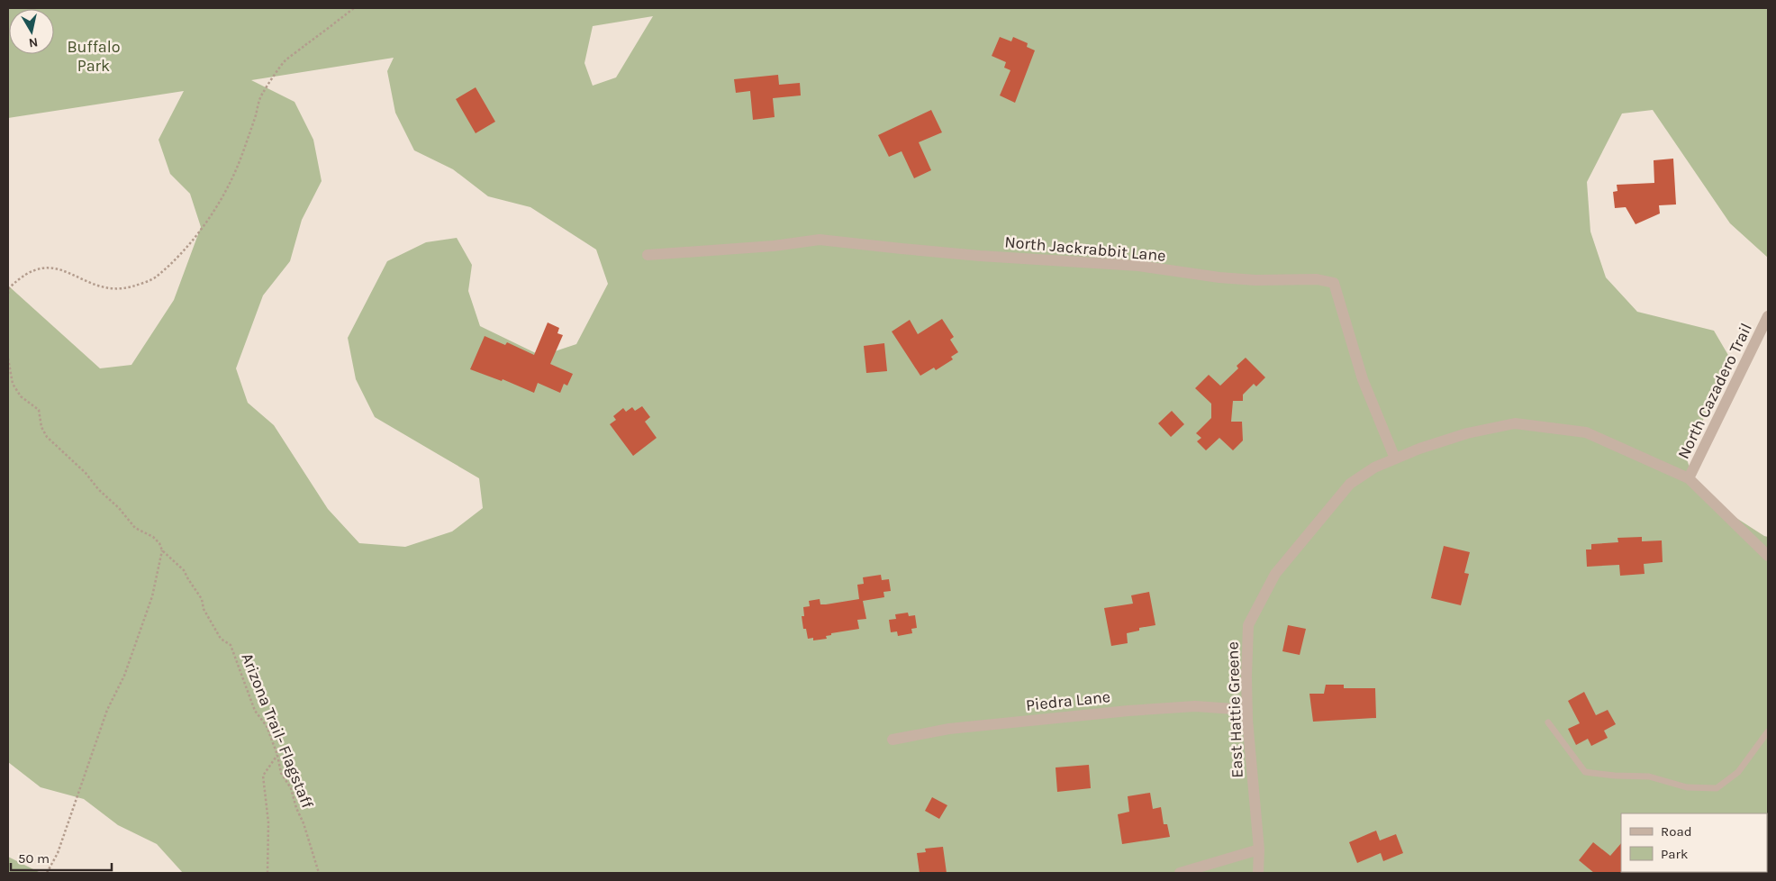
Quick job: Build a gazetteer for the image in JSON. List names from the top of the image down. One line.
{"streets":{"street":["North Jackrabbit Lane","North Cazadero Trail","Piedra Lane","East Hattie Greene"],"path":["Arizona Trail- Flagstaff"]},"crossings":[["North Jackrabbit Lane","East Hattie Greene"],["North Cazadero Trail","East Hattie Greene"],["Piedra Lane","East Hattie Greene"]],"parks":["Buffalo Park"],"legend":["Road","Park"],"scale_bar":"50 m","north":"bottom"}
